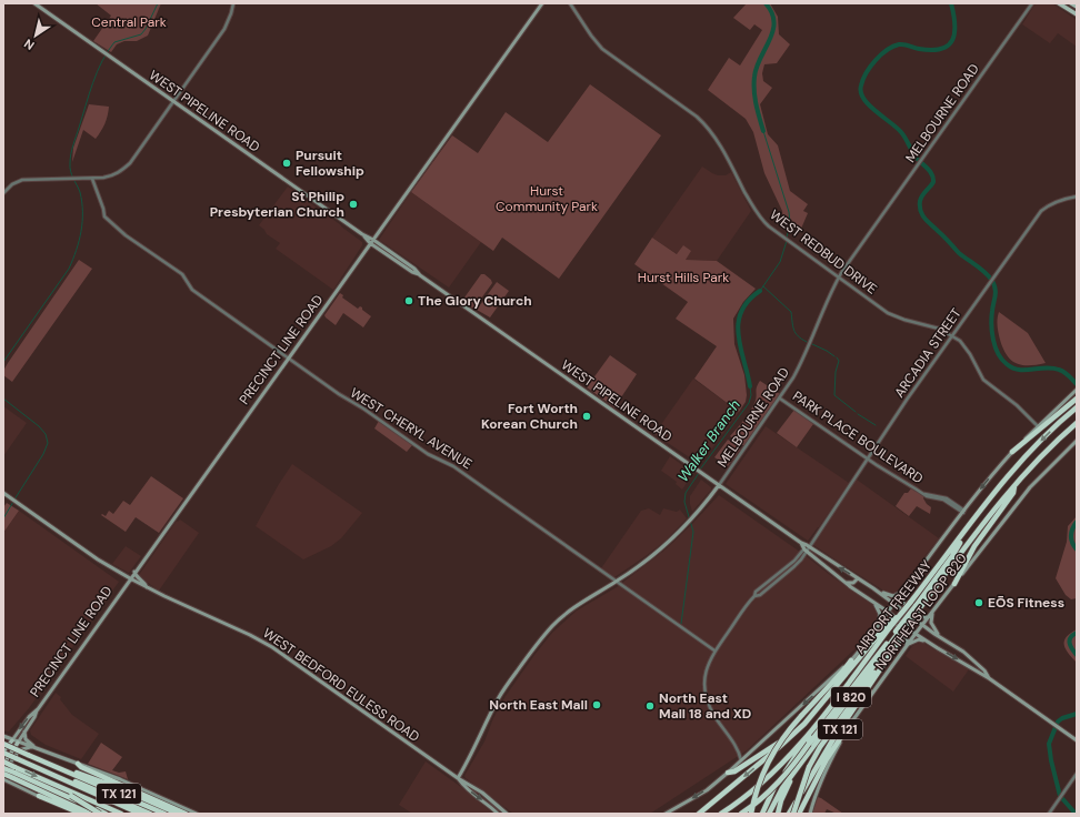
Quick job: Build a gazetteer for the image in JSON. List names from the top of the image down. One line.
{"streets":{"highway":["AIRPORT FREEWAY","I 820","TX 121"],"main road":["WEST PIPELINE ROAD","MELBOURNE ROAD","PRECINCT LINE ROAD","NORTHEAST LOOP 820","WEST BEDFORD EULESS ROAD"],"street":["WEST REDBUD DRIVE","ARCADIA STREET","WEST CHERYL AVENUE","PARK PLACE BOULEVARD"]},"crossings":[["WEST PIPELINE ROAD","MELBOURNE ROAD"],["WEST PIPELINE ROAD","PRECINCT LINE ROAD"],["WEST PIPELINE ROAD","ARCADIA STREET"],["WEST PIPELINE ROAD","NORTHEAST LOOP 820"],["MELBOURNE ROAD","WEST REDBUD DRIVE"],["MELBOURNE ROAD","WEST CHERYL AVENUE"],["MELBOURNE ROAD","PARK PLACE BOULEVARD"],["MELBOURNE ROAD","WEST BEDFORD EULESS ROAD"],["WEST REDBUD DRIVE","ARCADIA STREET"],["WEST REDBUD DRIVE","NORTHEAST LOOP 820"],["PRECINCT LINE ROAD","WEST CHERYL AVENUE"],["PRECINCT LINE ROAD","WEST BEDFORD EULESS ROAD"],["ARCADIA STREET","PARK PLACE BOULEVARD"],["PARK PLACE BOULEVARD","NORTHEAST LOOP 820"],["AIRPORT FREEWAY","I 820"]],"water":["Walker Branch"],"parks":["Central Park","Hurst Community Park","Hurst Hills Park"],"places":["Pursuit Fellowship","St Philip Presbyterian Church","The Glory Church","Fort Worth Korean Church","EŌS Fitness","North East Mall","North East Mall 18 and XD"],"north":"bottom left"}
